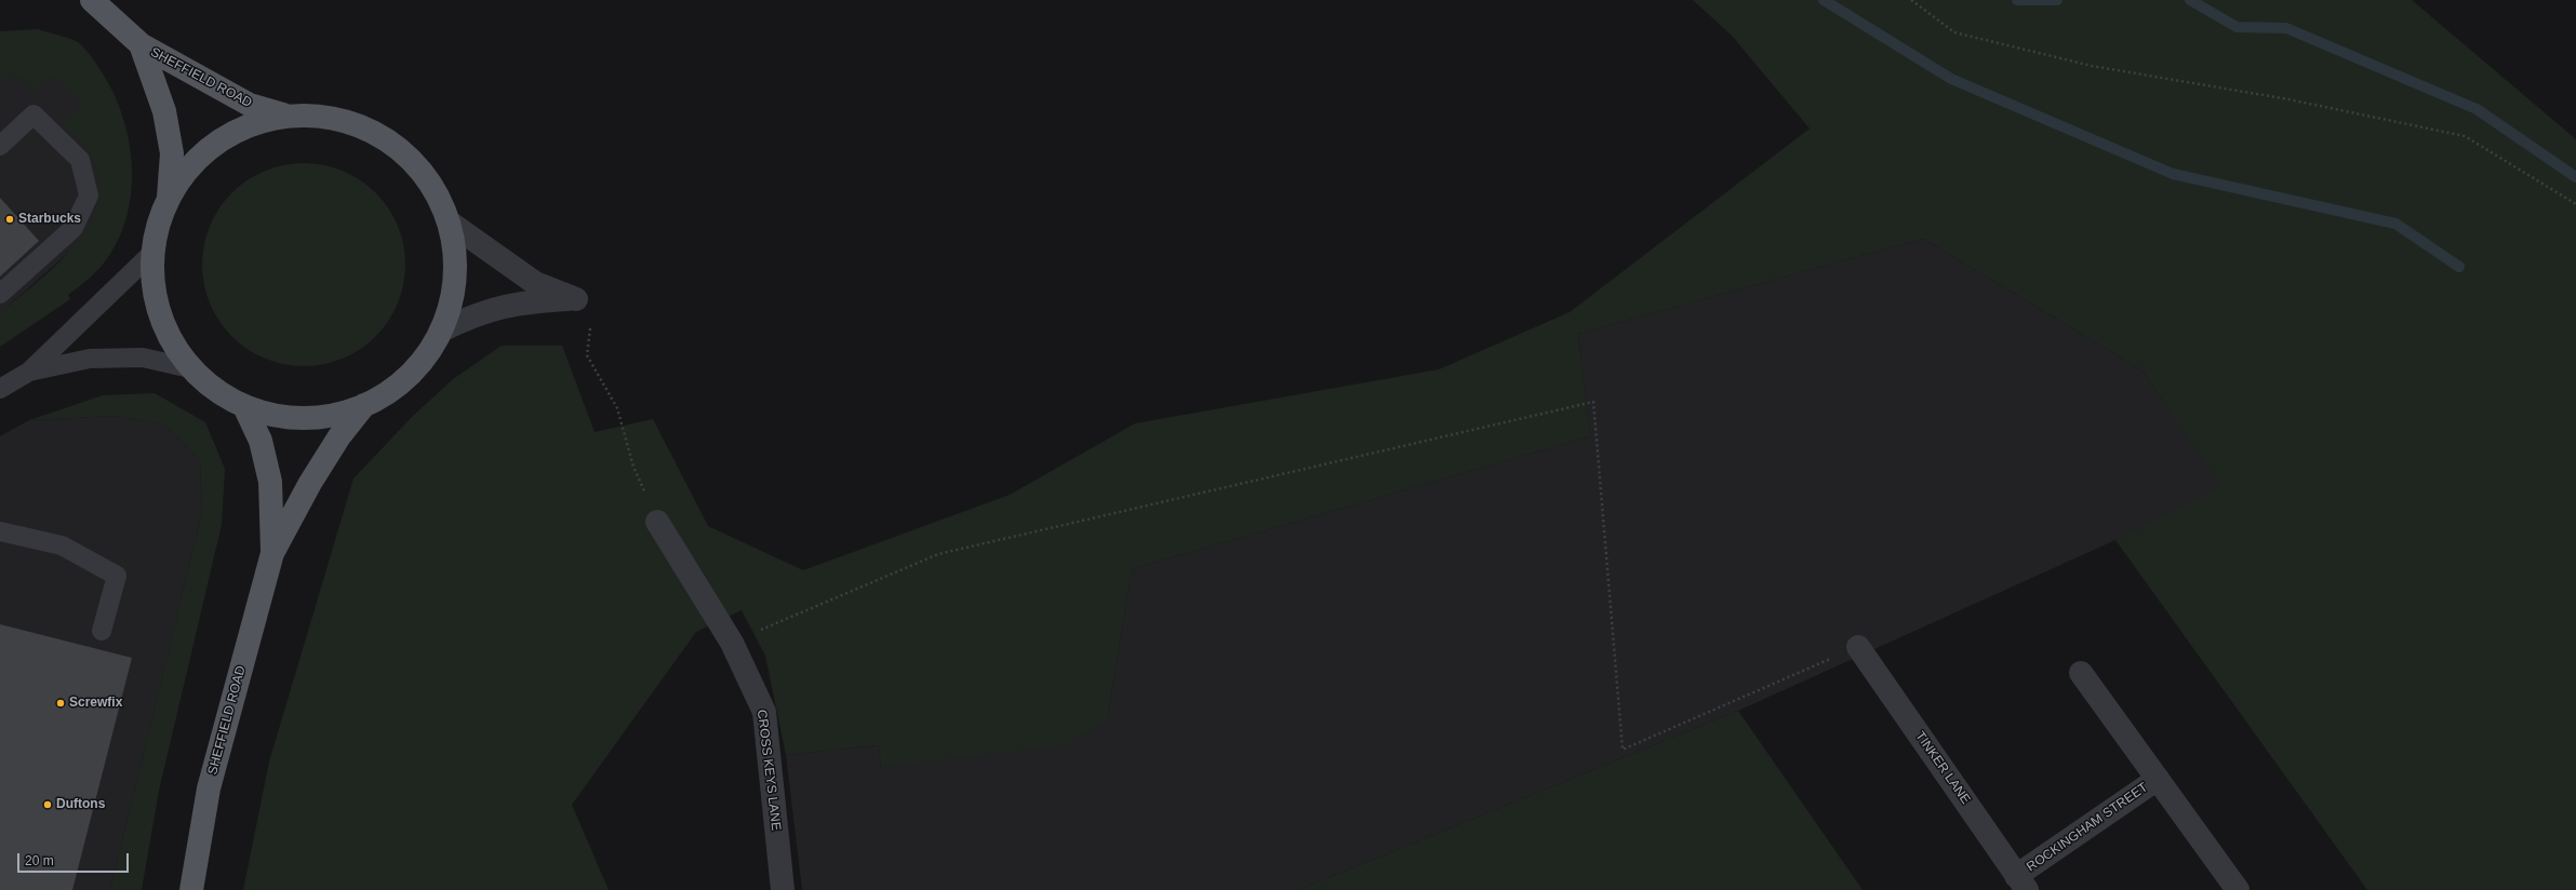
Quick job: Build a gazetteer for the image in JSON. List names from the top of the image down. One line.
{"streets":{"main road":["SHEFFIELD ROAD"],"street":["TINKER LANE","CROSS KEYS LANE","ROCKINGHAM STREET"]},"crossings":[["TINKER LANE","ROCKINGHAM STREET"]],"places":["Starbucks","Screwfix","Duftons"],"scale_bar":"20 m"}
